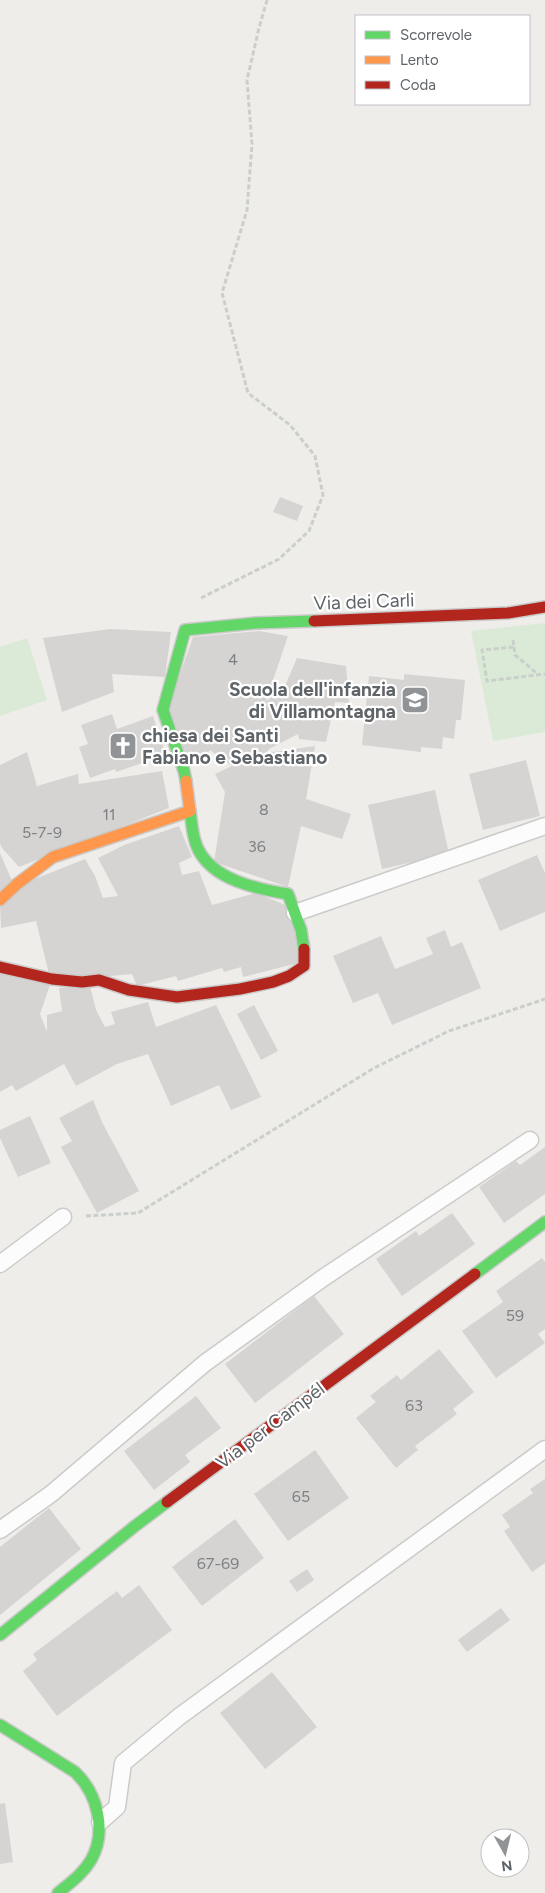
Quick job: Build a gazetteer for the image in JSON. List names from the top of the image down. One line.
{"streets":{"street":["Via dei Carli","Via per Campél"]},"places":{"school or university":["Scuola dell'infanzia di Villamontagna"],"church":["chiesa dei Santi Fabiano e Sebastiano"]},"house_numbers":["4","8","11","5-7-9","36","59","63","65","67-69"],"legend":["Scorrevole","Lento","Coda"],"north":"bottom"}
